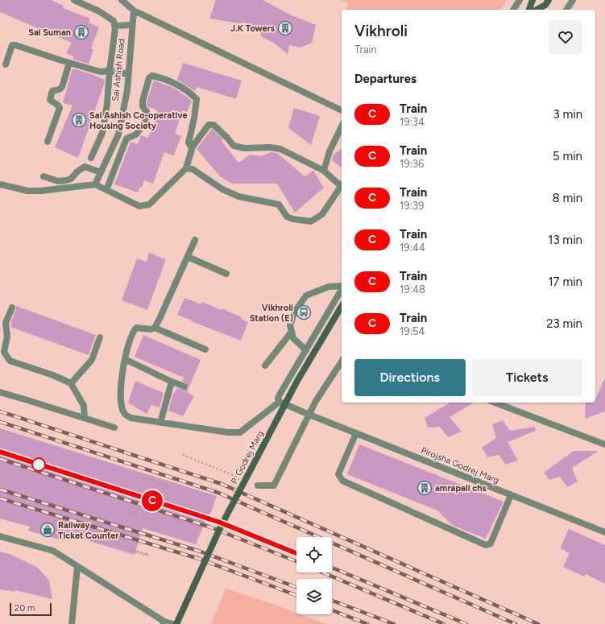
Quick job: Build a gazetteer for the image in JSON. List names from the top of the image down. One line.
{"streets":{"street":["Sai Ashish Road","P. Godrej Marg","Pirojsha Godrej Marg"]},"places":{"building":["J.K Towers","Sai Suman","Sai Ashish Co-operative Housing Society","amrapali chs"],"bus stop":["Vikhroli Station (E)"],"shop":["Railway Ticket Counter"]},"scale_bar":"20 m","page":{"on_map":"C","heading":[["Vikhroli","Train"],"Departures"],"list":[{"mark":"C","name":"Train","note":"19:34","value":"3 min"},{"mark":"C","name":"Train","note":"19:36","value":"5 min"},{"mark":"C","name":"Train","note":"19:39","value":"8 min"},{"mark":"C","name":"Train","note":"19:44","value":"13 min"},{"mark":"C","name":"Train","note":"19:48","value":"17 min"},{"mark":"C","name":"Train","note":"19:54","value":"23 min"}],"buttons":["Directions","Tickets"],"scale":"20 m"}}
